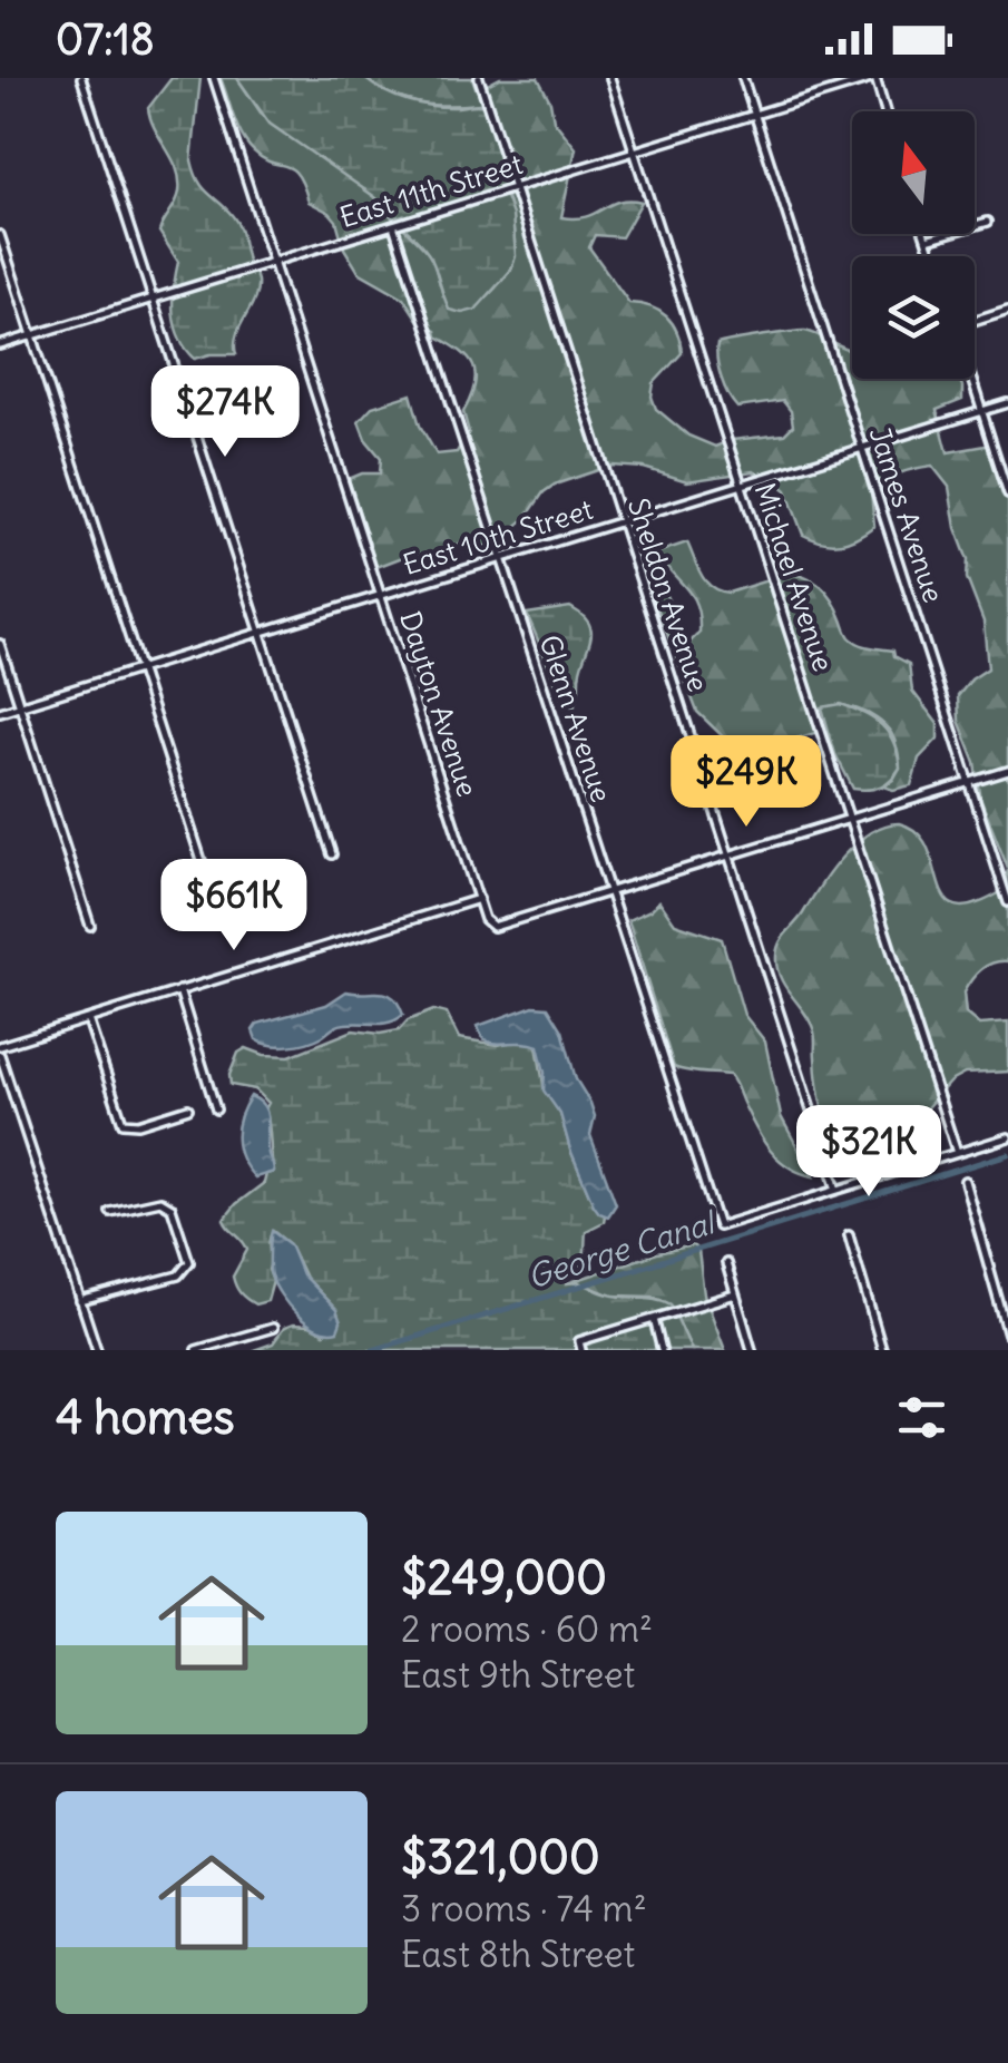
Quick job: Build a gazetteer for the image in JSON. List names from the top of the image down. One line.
{"streets":{"street":["East 11th Street","James Avenue","East 10th Street","Michael Avenue","Sheldon Avenue","Dayton Avenue","Glenn Avenue"]},"crossings":[["East 11th Street","James Avenue"],["East 11th Street","Michael Avenue"],["East 11th Street","Sheldon Avenue"],["East 11th Street","Dayton Avenue"],["East 11th Street","Glenn Avenue"],["James Avenue","East 10th Street"],["East 10th Street","Michael Avenue"],["East 10th Street","Sheldon Avenue"],["East 10th Street","Dayton Avenue"],["East 10th Street","Glenn Avenue"],["Sheldon Avenue","Glenn Avenue"]],"water":["George Canal"],"north":"top","page":{"status":"07:18","price":["$274K","$249K","$661K","$321K"],"heading":"4 homes","list":[{"name":"$249,000","note":"2 rooms · 60 m² · East 9th Street"},{"name":"$321,000","note":"3 rooms · 74 m² · East 8th Street"}]}}
